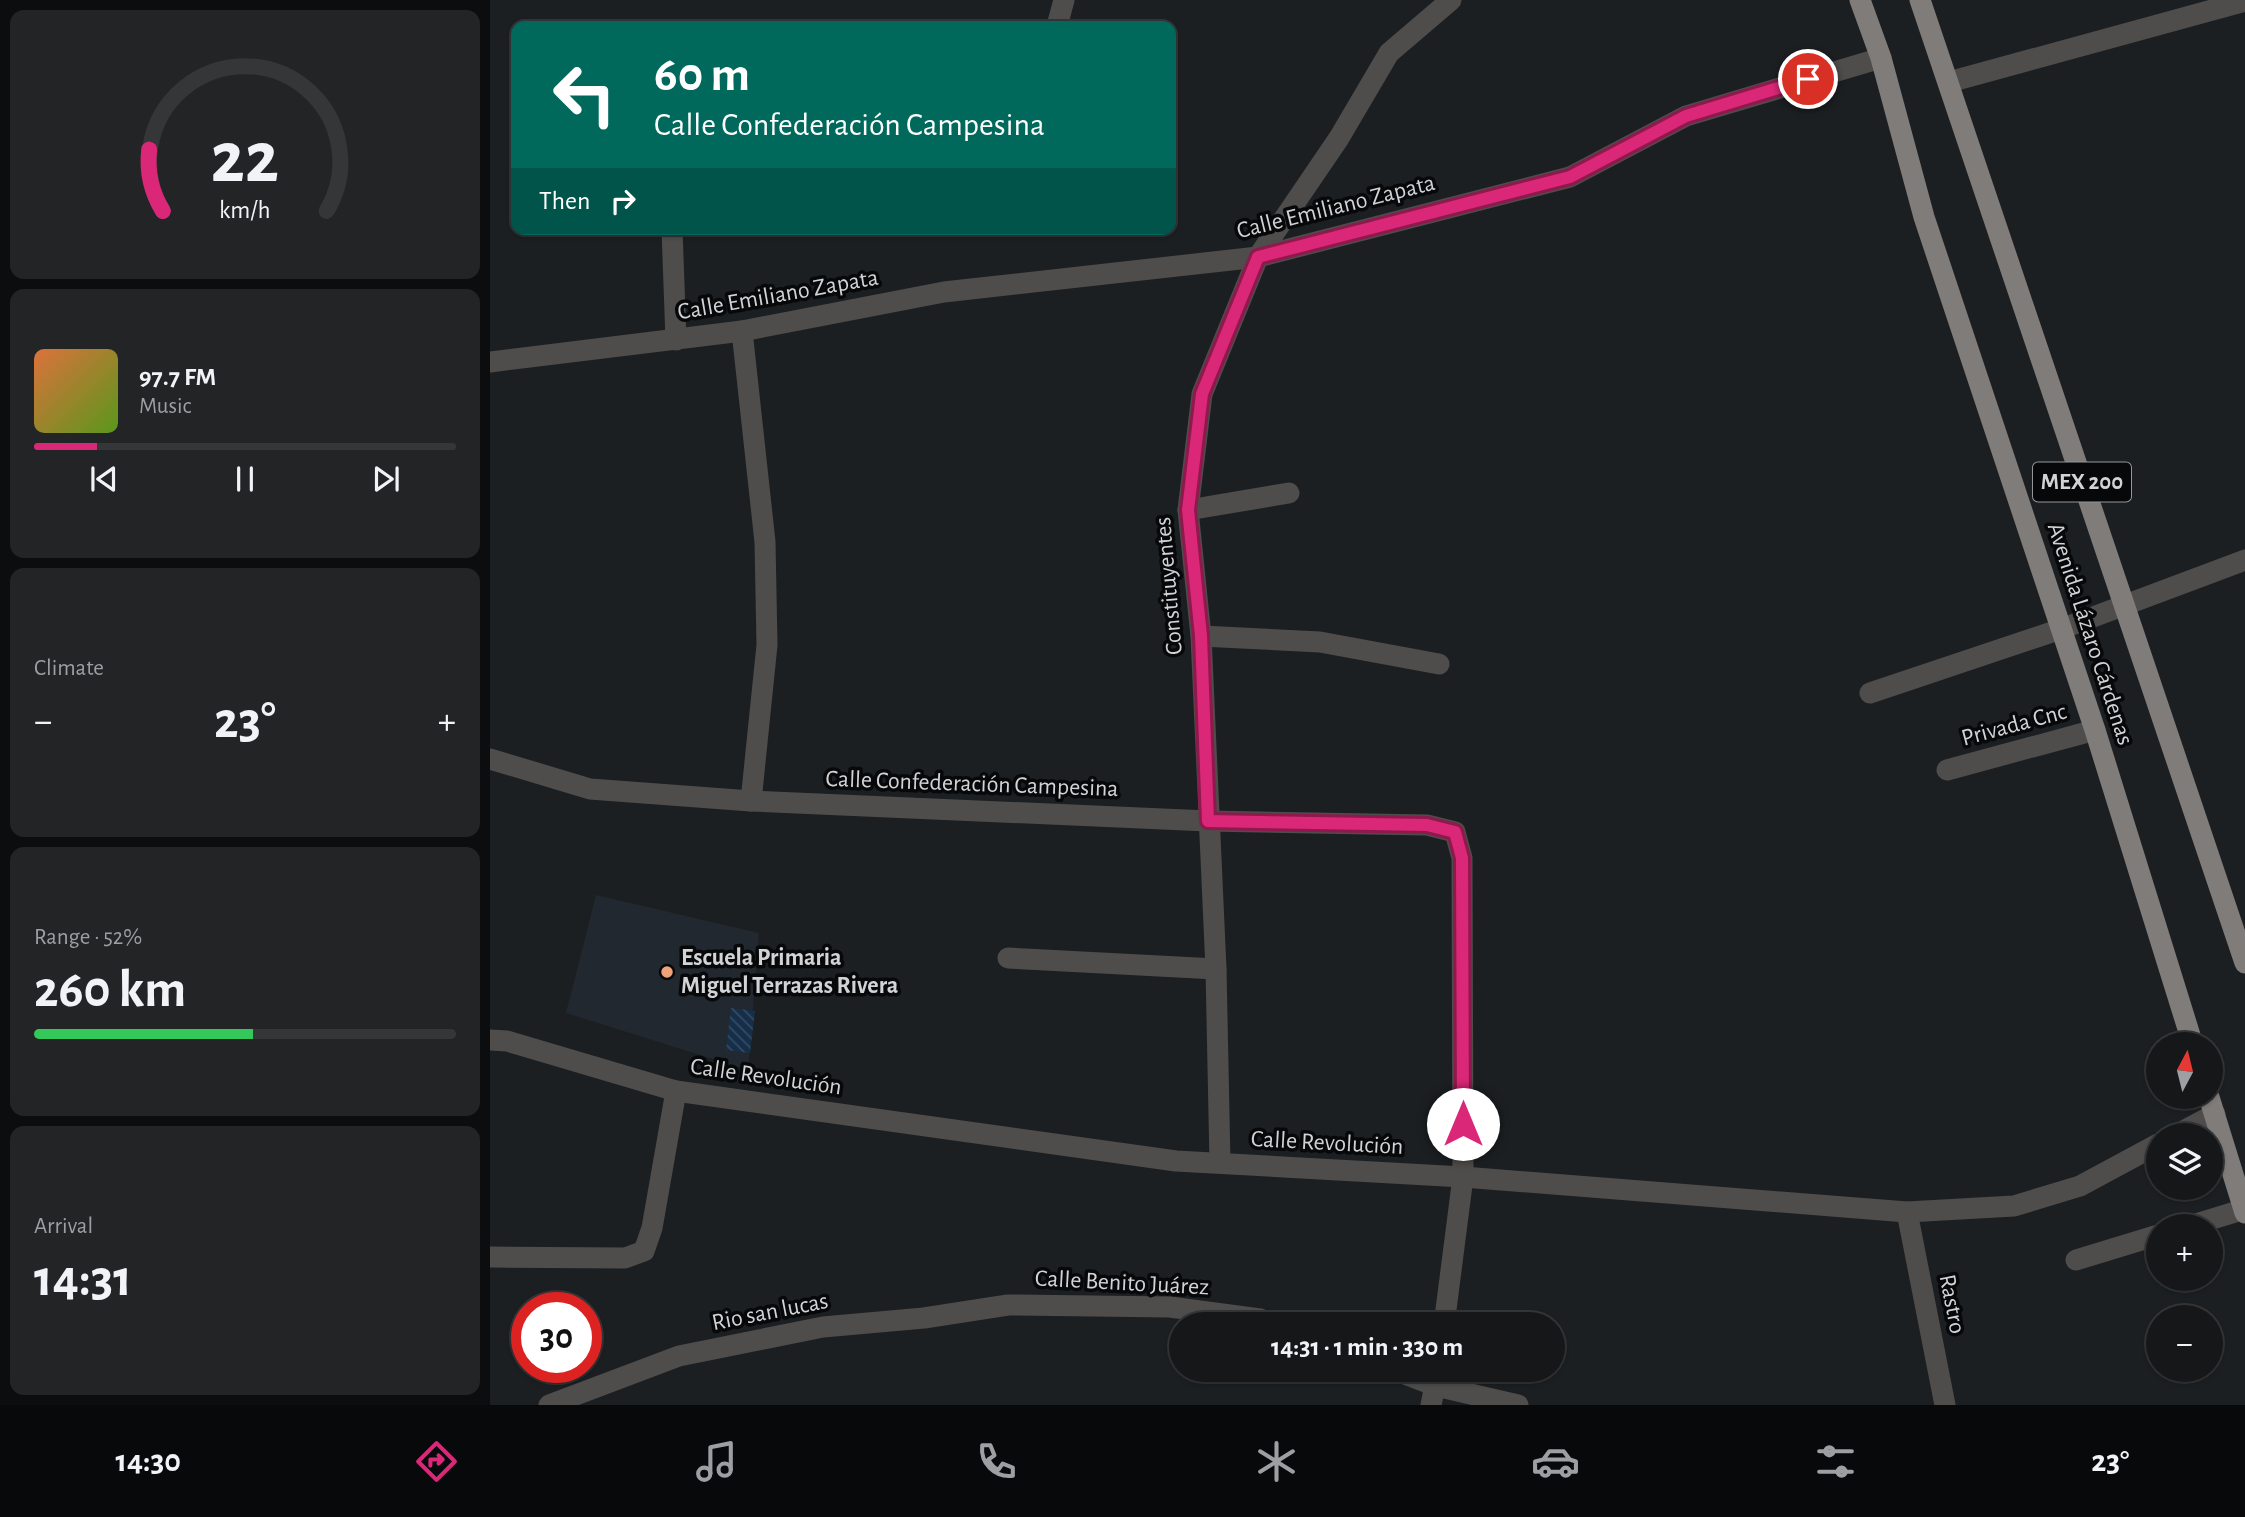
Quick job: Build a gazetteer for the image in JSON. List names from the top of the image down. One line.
{"streets":{"main road":["MEX 200","Avenida Lázaro Cárdenas"],"street":["Calle Emiliano Zapata","Constituyentes","Privada Cnc","Calle Confederación Campesina","Calle Revolución","Calle Benito Juárez","Rastro","Rio san lucas"]},"crossings":[["Calle Emiliano Zapata","Constituyentes"],["Calle Emiliano Zapata","Avenida Lázaro Cárdenas"],["Constituyentes","Calle Confederación Campesina"],["Constituyentes","Calle Revolución"],["Avenida Lázaro Cárdenas","Privada Cnc"],["Calle Confederación Campesina","Calle Revolución"],["Calle Revolución","Rastro"],["Calle Benito Juárez","Rio san lucas"]],"places":["Escuela Primaria Miguel Terrazas Rivera"],"north":"top","page":{"turn":["60 m","Calle Confederación Campesina"],"then":"Then","song":["97.7 FM","Music"],"tile":["Climate",["Range · 52%","260 km"],["Arrival","14:31"]],"heat":["−","23°","+"],"map_buttons":["+","−"],"limit":"30","trip":"14:31 · 1 min · 330 m","tabs":["14:30","23°"],"gauge":["22","km/h"]}}
